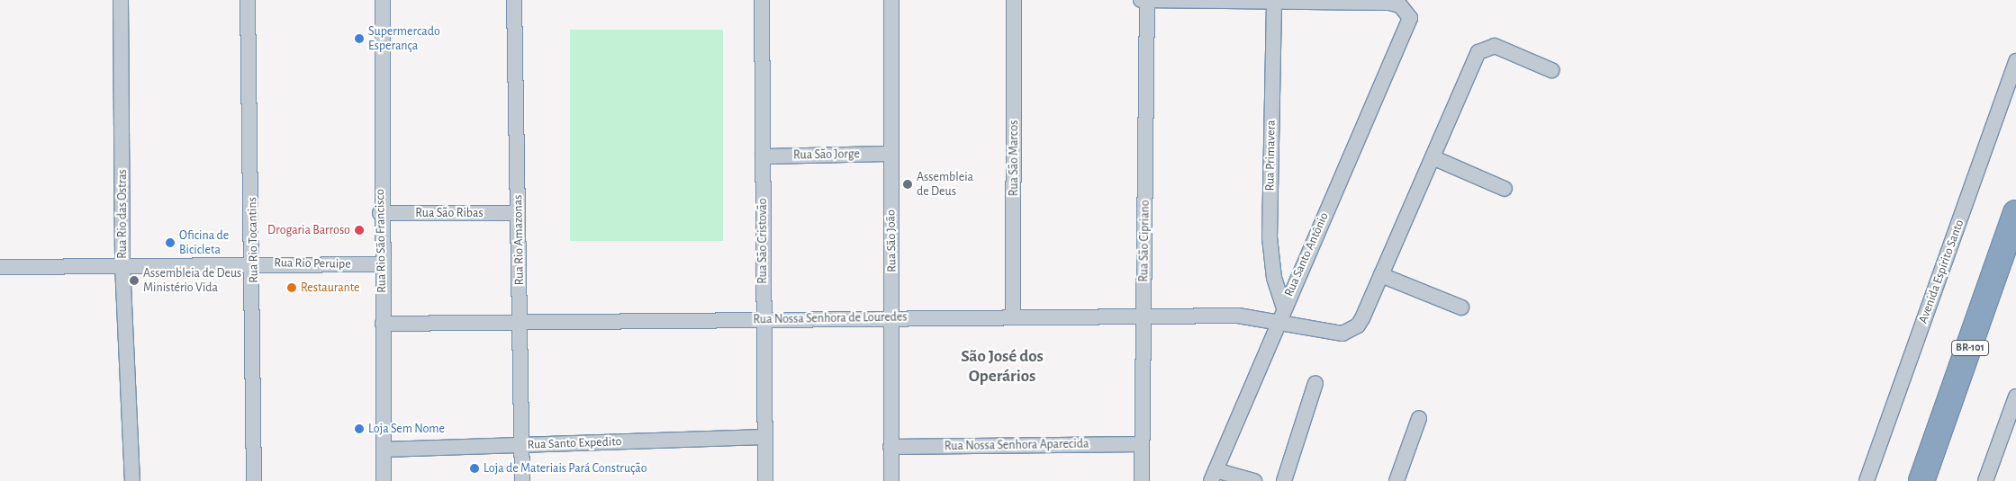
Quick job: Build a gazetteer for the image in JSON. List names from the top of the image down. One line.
{"streets":{"highway":["BR-101"],"street":["Rua São Jorge","Rua Primavera","Rua São Marcos","Rua São Ribas","Rua Rio das Ostras","Rua Rio Tocantins","Rua Rio Amazonas","Rua Rio São Francisco","Rua São Cristovão","Rua São João","Rua São Cipriano","Rua Santo Antônio","Rua Rio Peruipe","Avenida Espírito Santo","Rua Nossa Senhora de Louredes","Rua Santo Expedito","Rua Nossa Senhora Aparecida"]},"crossings":[["Rua São Jorge","Rua São Cristovão"],["Rua São Jorge","Rua São João"],["Rua Primavera","Rua Santo Antônio"],["Rua São Marcos","Rua Nossa Senhora de Louredes"],["Rua São Ribas","Rua Rio Amazonas"],["Rua São Ribas","Rua Rio São Francisco"],["Rua Rio das Ostras","Rua Rio Peruipe"],["Rua Rio Tocantins","Rua Rio Peruipe"],["Rua Rio Amazonas","Rua Nossa Senhora de Louredes"],["Rua Rio Amazonas","Rua Santo Expedito"],["Rua Rio São Francisco","Rua Rio Peruipe"],["Rua Rio São Francisco","Rua Nossa Senhora de Louredes"],["Rua Rio São Francisco","Rua Santo Expedito"],["Rua São Cristovão","Rua Nossa Senhora de Louredes"],["Rua São Cristovão","Rua Santo Expedito"],["Rua São João","Rua Nossa Senhora de Louredes"],["Rua São João","Rua Nossa Senhora Aparecida"],["Rua São Cipriano","Rua Nossa Senhora de Louredes"],["Rua São Cipriano","Rua Nossa Senhora Aparecida"],["Rua Santo Antônio","Rua Nossa Senhora de Louredes"]],"districts":["São José dos Operários"],"places":["Supermercado Esperança","Assembleia de Deus","Drogaria Barroso","Oficina de Bicicleta","Assembleia de Deus Ministério Vida","Restaurante","Loja Sem Nome","Loja de Materiais Pará Construção"]}
